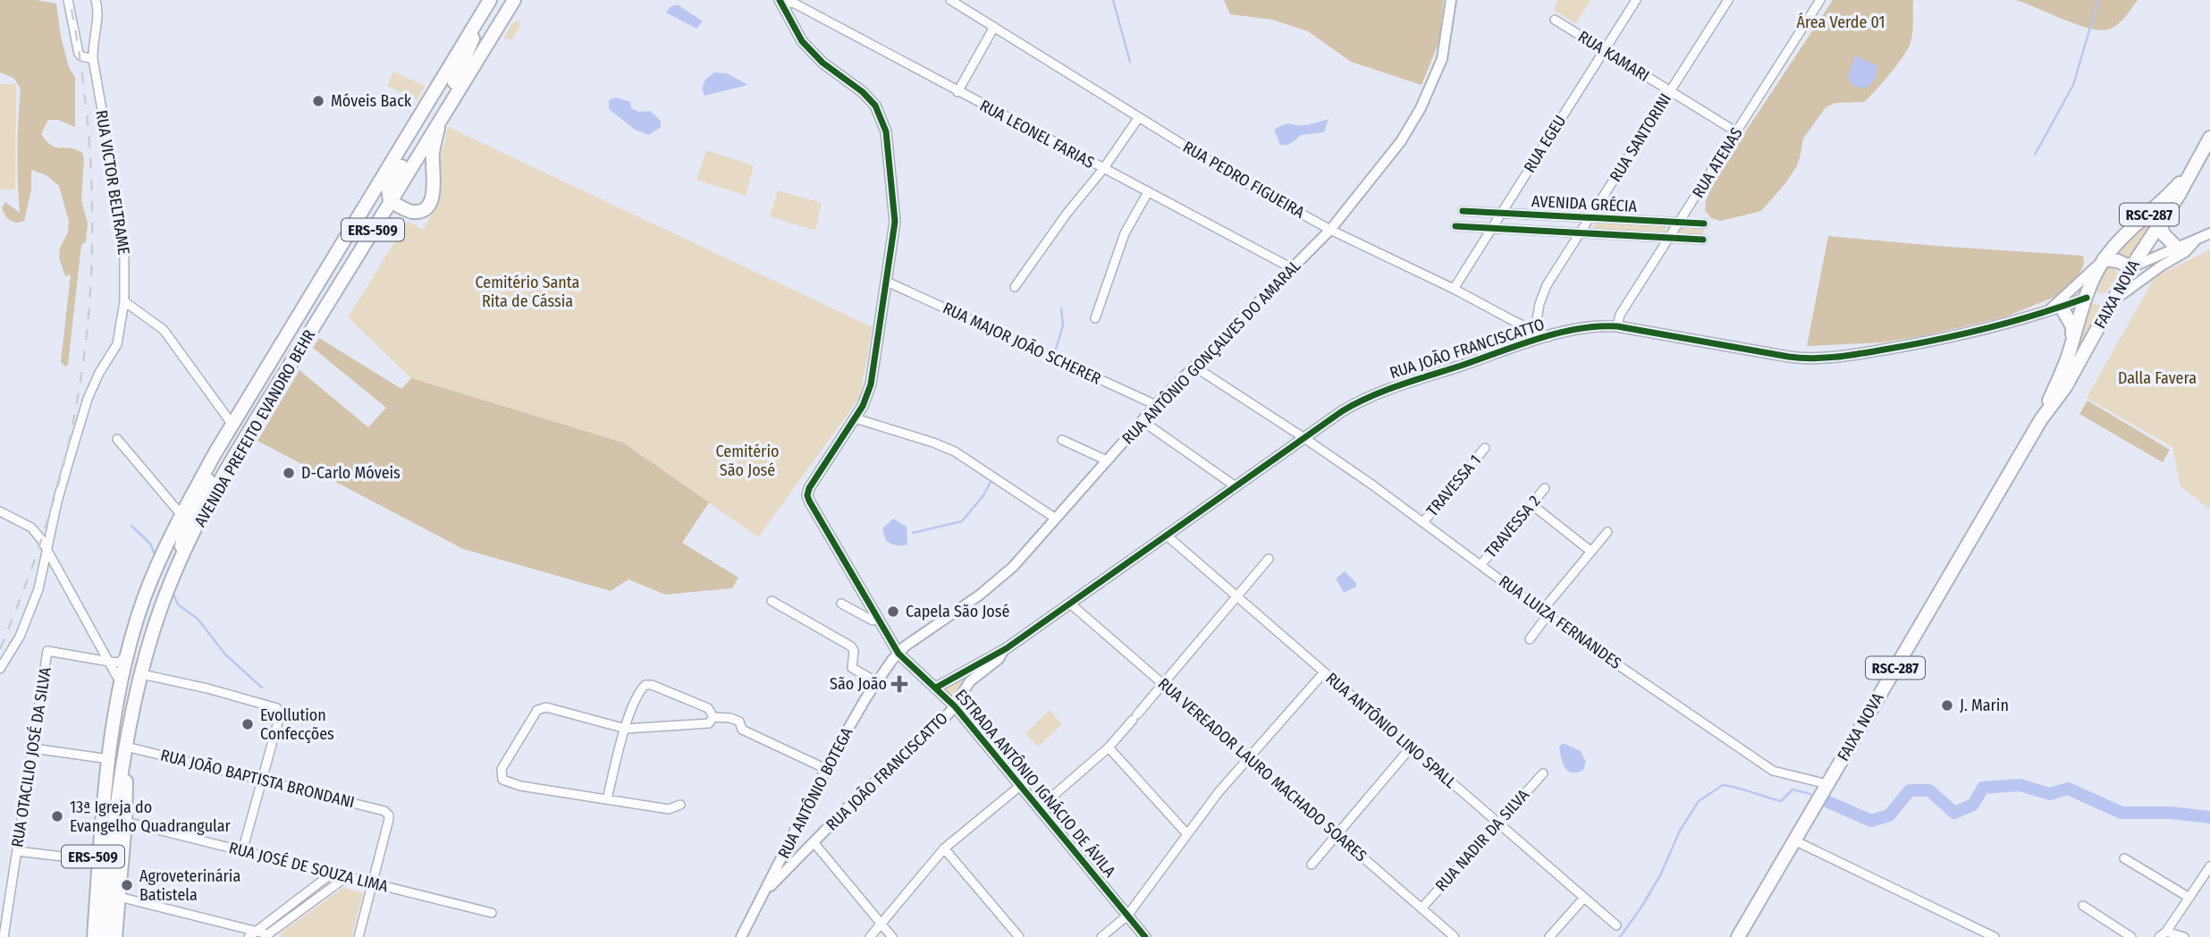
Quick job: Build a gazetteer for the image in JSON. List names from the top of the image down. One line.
{"streets":{"highway":["RSC-287","ERS-509","FAIXA NOVA","AVENIDA PREFEITO EVANDRO BEHR"],"street":["RUA KAMARI","RUA LEONEL FARIAS","RUA SANTORINI","RUA EGEU","RUA ATENAS","RUA PEDRO FIGUEIRA","RUA VICTOR BELTRAME","AVENIDA GRÉCIA","RUA MAJOR JOÃO SCHERER","RUA JOÃO FRANCISCATTO","RUA ANTÔNIO GONÇALVES DO AMARAL","TRAVESSA 1","TRAVESSA 2","RUA LUIZA FERNANDES","RUA ANTÔNIO LINO SPALL","RUA OTACILIO JOSÉ DA SILVA","RUA VEREADOR LAURO MACHADO SOARES","RUA JOÃO BAPTISTA BRONDANI","ESTRADA ANTÔNIO IGNÁCIO DE ÁVILA","RUA ANTÔNIO BOTEGA","RUA NADIR DA SILVA","RUA JOSÉ DE SOUZA LIMA"]},"crossings":[["RUA KAMARI","RUA SANTORINI"],["RUA KAMARI","RUA EGEU"],["RUA KAMARI","RUA ATENAS"],["RUA LEONEL FARIAS","RUA ANTÔNIO GONÇALVES DO AMARAL"],["RUA SANTORINI","RUA PEDRO FIGUEIRA"],["RUA SANTORINI","AVENIDA GRÉCIA"],["RUA SANTORINI","RUA JOÃO FRANCISCATTO"],["RUA EGEU","RUA PEDRO FIGUEIRA"],["RUA EGEU","AVENIDA GRÉCIA"],["RUA ATENAS","AVENIDA GRÉCIA"],["RUA ATENAS","RUA JOÃO FRANCISCATTO"],["RUA PEDRO FIGUEIRA","RUA JOÃO FRANCISCATTO"],["RUA PEDRO FIGUEIRA","RUA ANTÔNIO GONÇALVES DO AMARAL"],["ERS-509","AVENIDA PREFEITO EVANDRO BEHR"],["ERS-509","RUA JOSÉ DE SOUZA LIMA"],["FAIXA NOVA","RUA JOÃO FRANCISCATTO"],["FAIXA NOVA","RUA LUIZA FERNANDES"],["RUA MAJOR JOÃO SCHERER","RUA ANTÔNIO GONÇALVES DO AMARAL"],["RUA JOÃO FRANCISCATTO","RUA LUIZA FERNANDES"],["RUA JOÃO FRANCISCATTO","RUA ANTÔNIO LINO SPALL"],["RUA JOÃO FRANCISCATTO","RUA VEREADOR LAURO MACHADO SOARES"],["RUA JOÃO FRANCISCATTO","ESTRADA ANTÔNIO IGNÁCIO DE ÁVILA"],["RUA JOÃO FRANCISCATTO","RUA ANTÔNIO BOTEGA"],["RUA ANTÔNIO GONÇALVES DO AMARAL","RUA LUIZA FERNANDES"],["RUA ANTÔNIO GONÇALVES DO AMARAL","ESTRADA ANTÔNIO IGNÁCIO DE ÁVILA"],["RUA ANTÔNIO GONÇALVES DO AMARAL","RUA ANTÔNIO BOTEGA"],["AVENIDA PREFEITO EVANDRO BEHR","RUA JOÃO BAPTISTA BRONDANI"],["TRAVESSA 1","RUA LUIZA FERNANDES"],["TRAVESSA 2","RUA LUIZA FERNANDES"],["RUA ANTÔNIO LINO SPALL","RUA NADIR DA SILVA"],["RUA VEREADOR LAURO MACHADO SOARES","RUA NADIR DA SILVA"],["RUA JOÃO BAPTISTA BRONDANI","RUA JOSÉ DE SOUZA LIMA"],["ESTRADA ANTÔNIO IGNÁCIO DE ÁVILA","RUA ANTÔNIO BOTEGA"]],"parks":["Área Verde 01","Cemitério Santa Rita de Cássia","Dalla Favera","Cemitério São José"],"places":{"other":["Móveis Back","D-Carlo Móveis","Capela São José","J. Marin","Evollution Confecções","13ª Igreja do Evangelho Quadrangular","Agroveterinária Batistela"],"health":["São João"]}}
